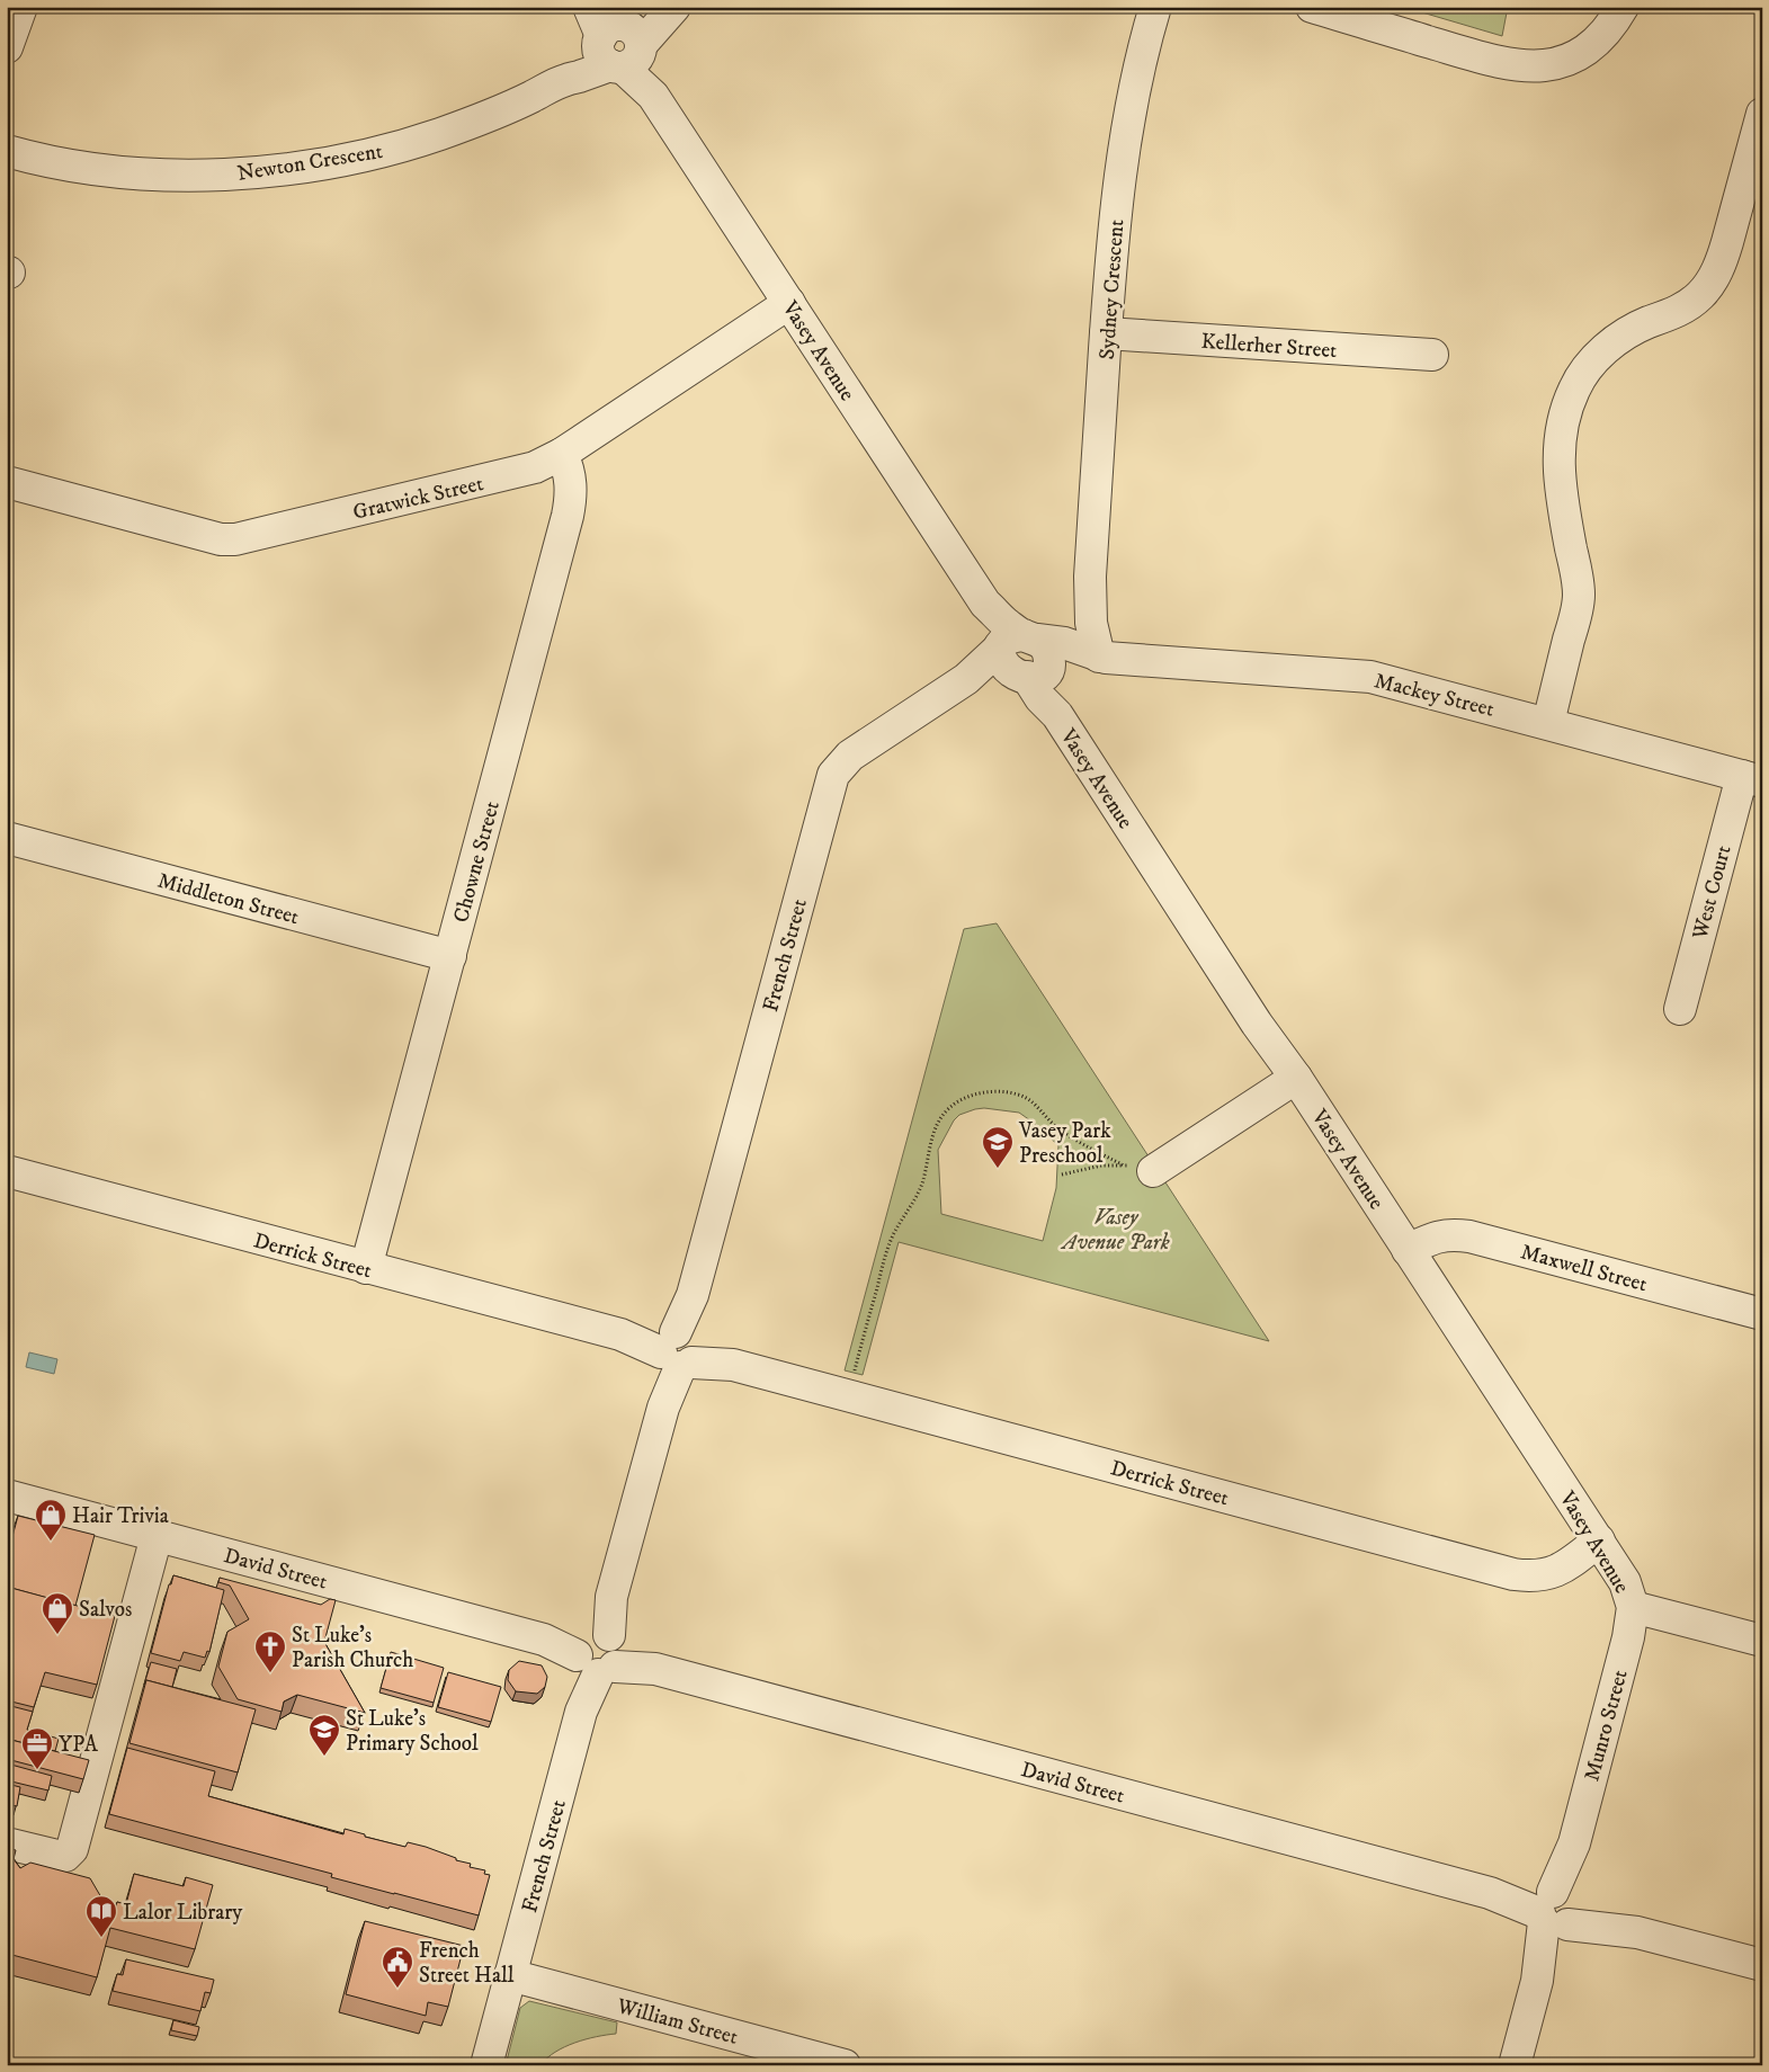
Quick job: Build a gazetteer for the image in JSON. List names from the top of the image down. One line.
{"streets":{"street":["Newton Crescent","Sydney Crescent","Kellerher Street","Vasey Avenue","Gratwick Street","Mackey Street","Chowne Street","West Court","Middleton Street","French Street","Derrick Street","Maxwell Street","David Street","Munro Street","William Street"]},"crossings":[["Newton Crescent","Vasey Avenue"],["Sydney Crescent","Kellerher Street"],["Sydney Crescent","Vasey Avenue"],["Sydney Crescent","Mackey Street"],["Sydney Crescent","French Street"],["Vasey Avenue","Gratwick Street"],["Vasey Avenue","Mackey Street"],["Vasey Avenue","French Street"],["Vasey Avenue","Derrick Street"],["Vasey Avenue","Maxwell Street"],["Vasey Avenue","Munro Street"],["Gratwick Street","Chowne Street"],["Mackey Street","West Court"],["Mackey Street","French Street"],["Chowne Street","Middleton Street"],["Chowne Street","Derrick Street"],["French Street","Derrick Street"],["French Street","David Street"],["French Street","William Street"],["David Street","Munro Street"]],"parks":["Vasey Avenue Park"],"places":{"school or university":["Vasey Park Preschool","St Luke's Primary School"],"shop":["Hair Trivia","Salvos"],"church":["St Luke's Parish Church"],"office":["YPA"],"library":["Lalor Library"],"public building":["French Street Hall"]}}
